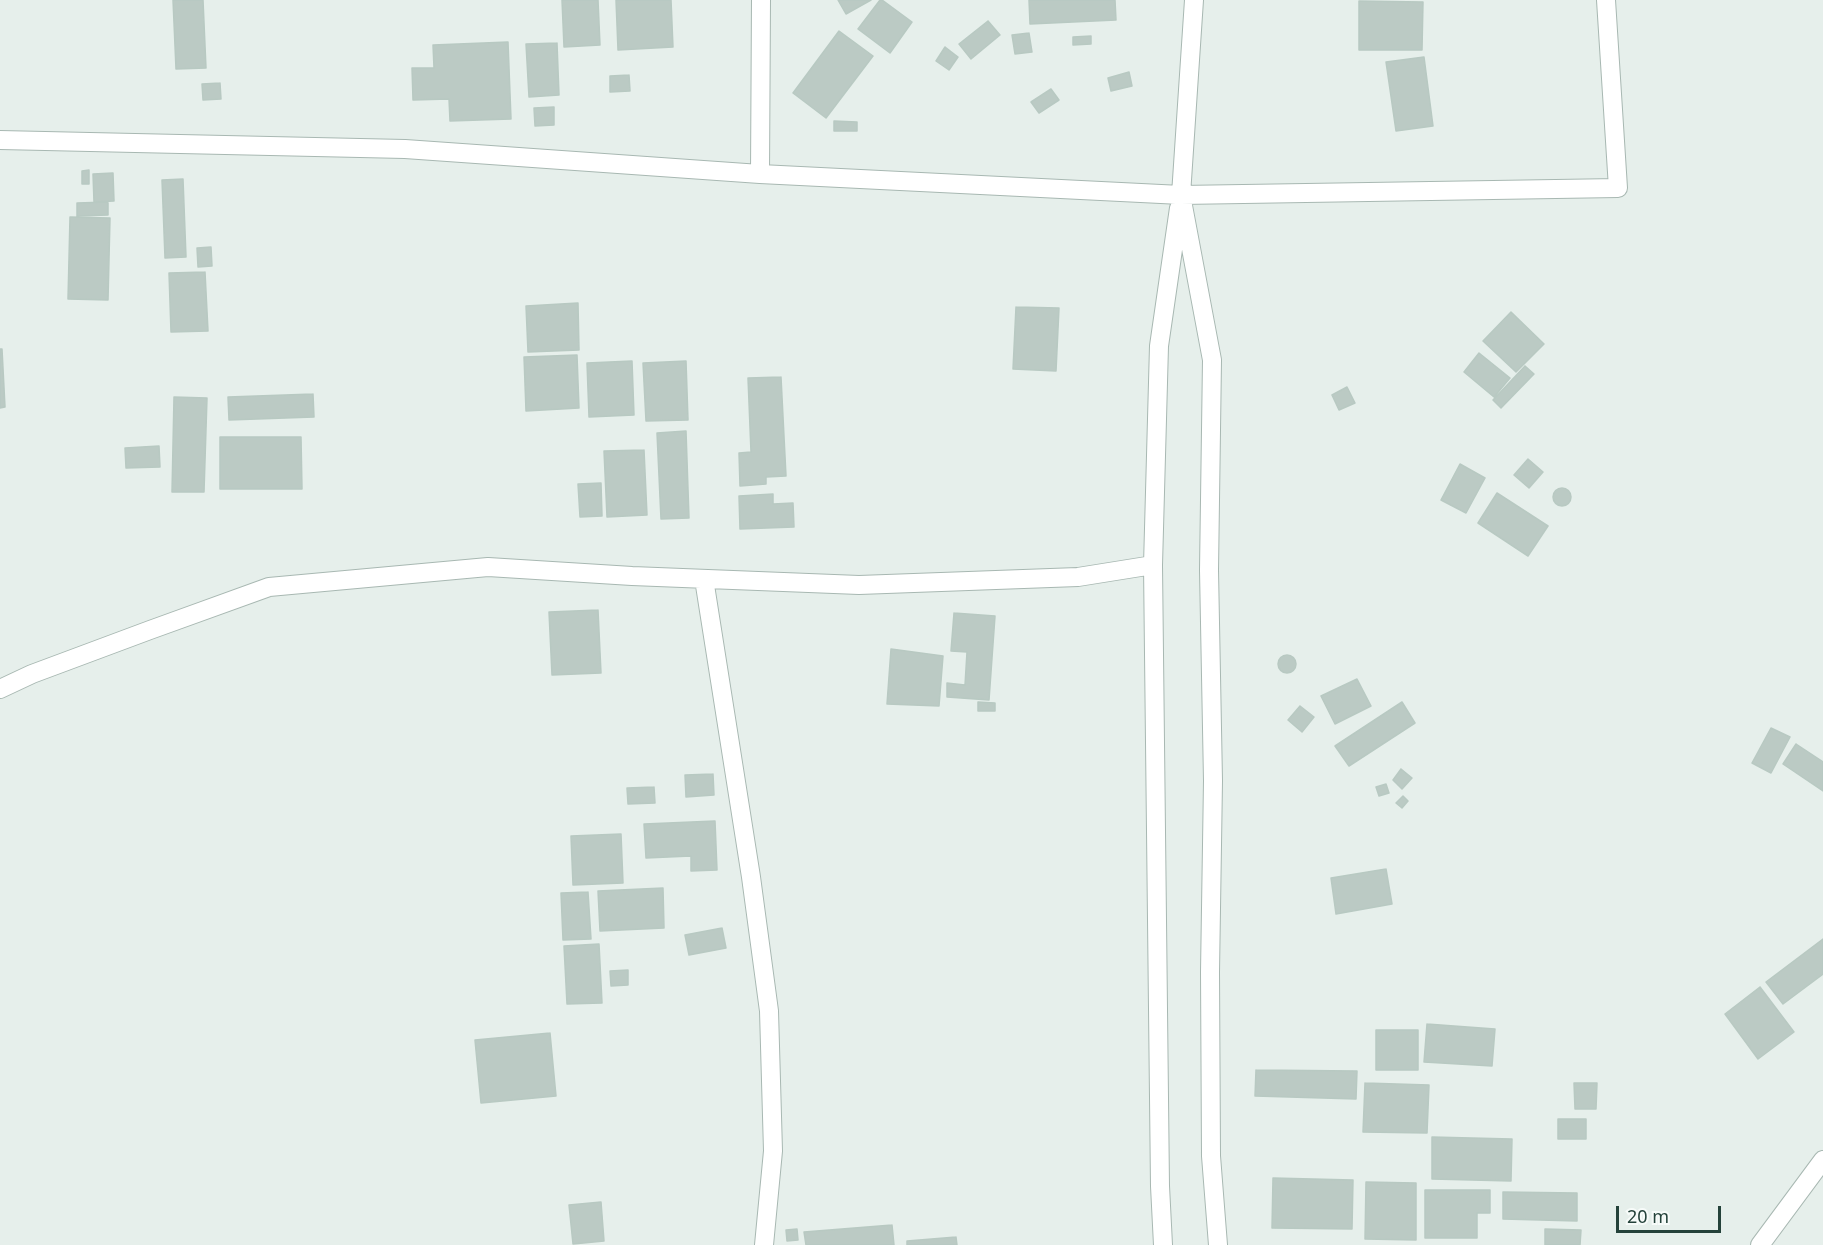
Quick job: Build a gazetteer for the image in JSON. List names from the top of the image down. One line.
{"scale_bar":"20 m"}
